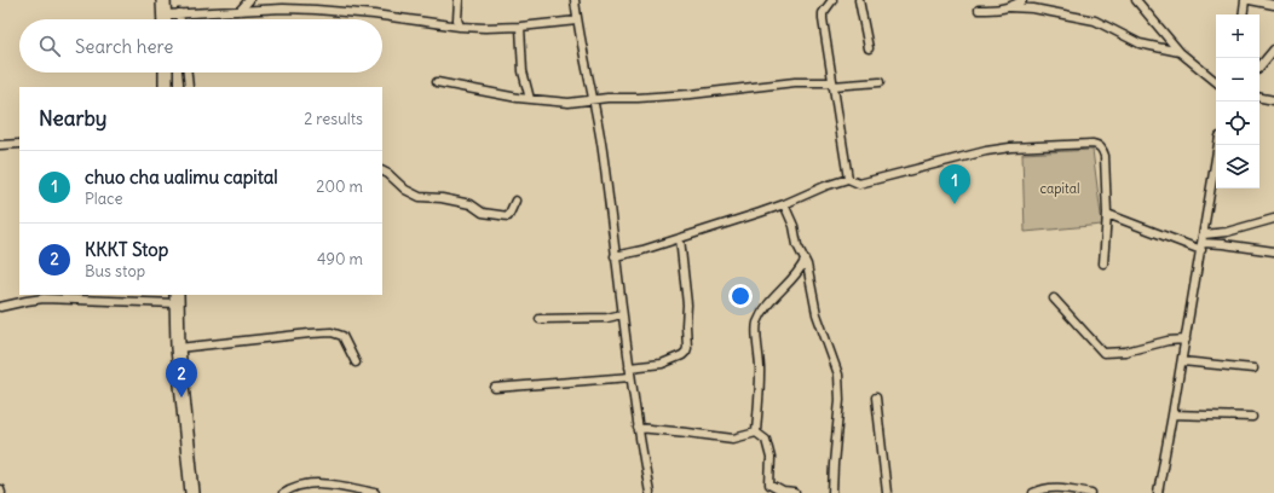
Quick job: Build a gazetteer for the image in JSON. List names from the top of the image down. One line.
{"parks":["capital"],"page":{"map_buttons":["+","−"],"search":"Search here","heading":["Nearby","2 results"],"list":[{"mark":"1","name":"chuo cha ualimu capital","note":"Place","value":"200 m"},{"mark":"2","name":"KKKT Stop","note":"Bus stop","value":"490 m"}],"pins":["1","2"]}}
